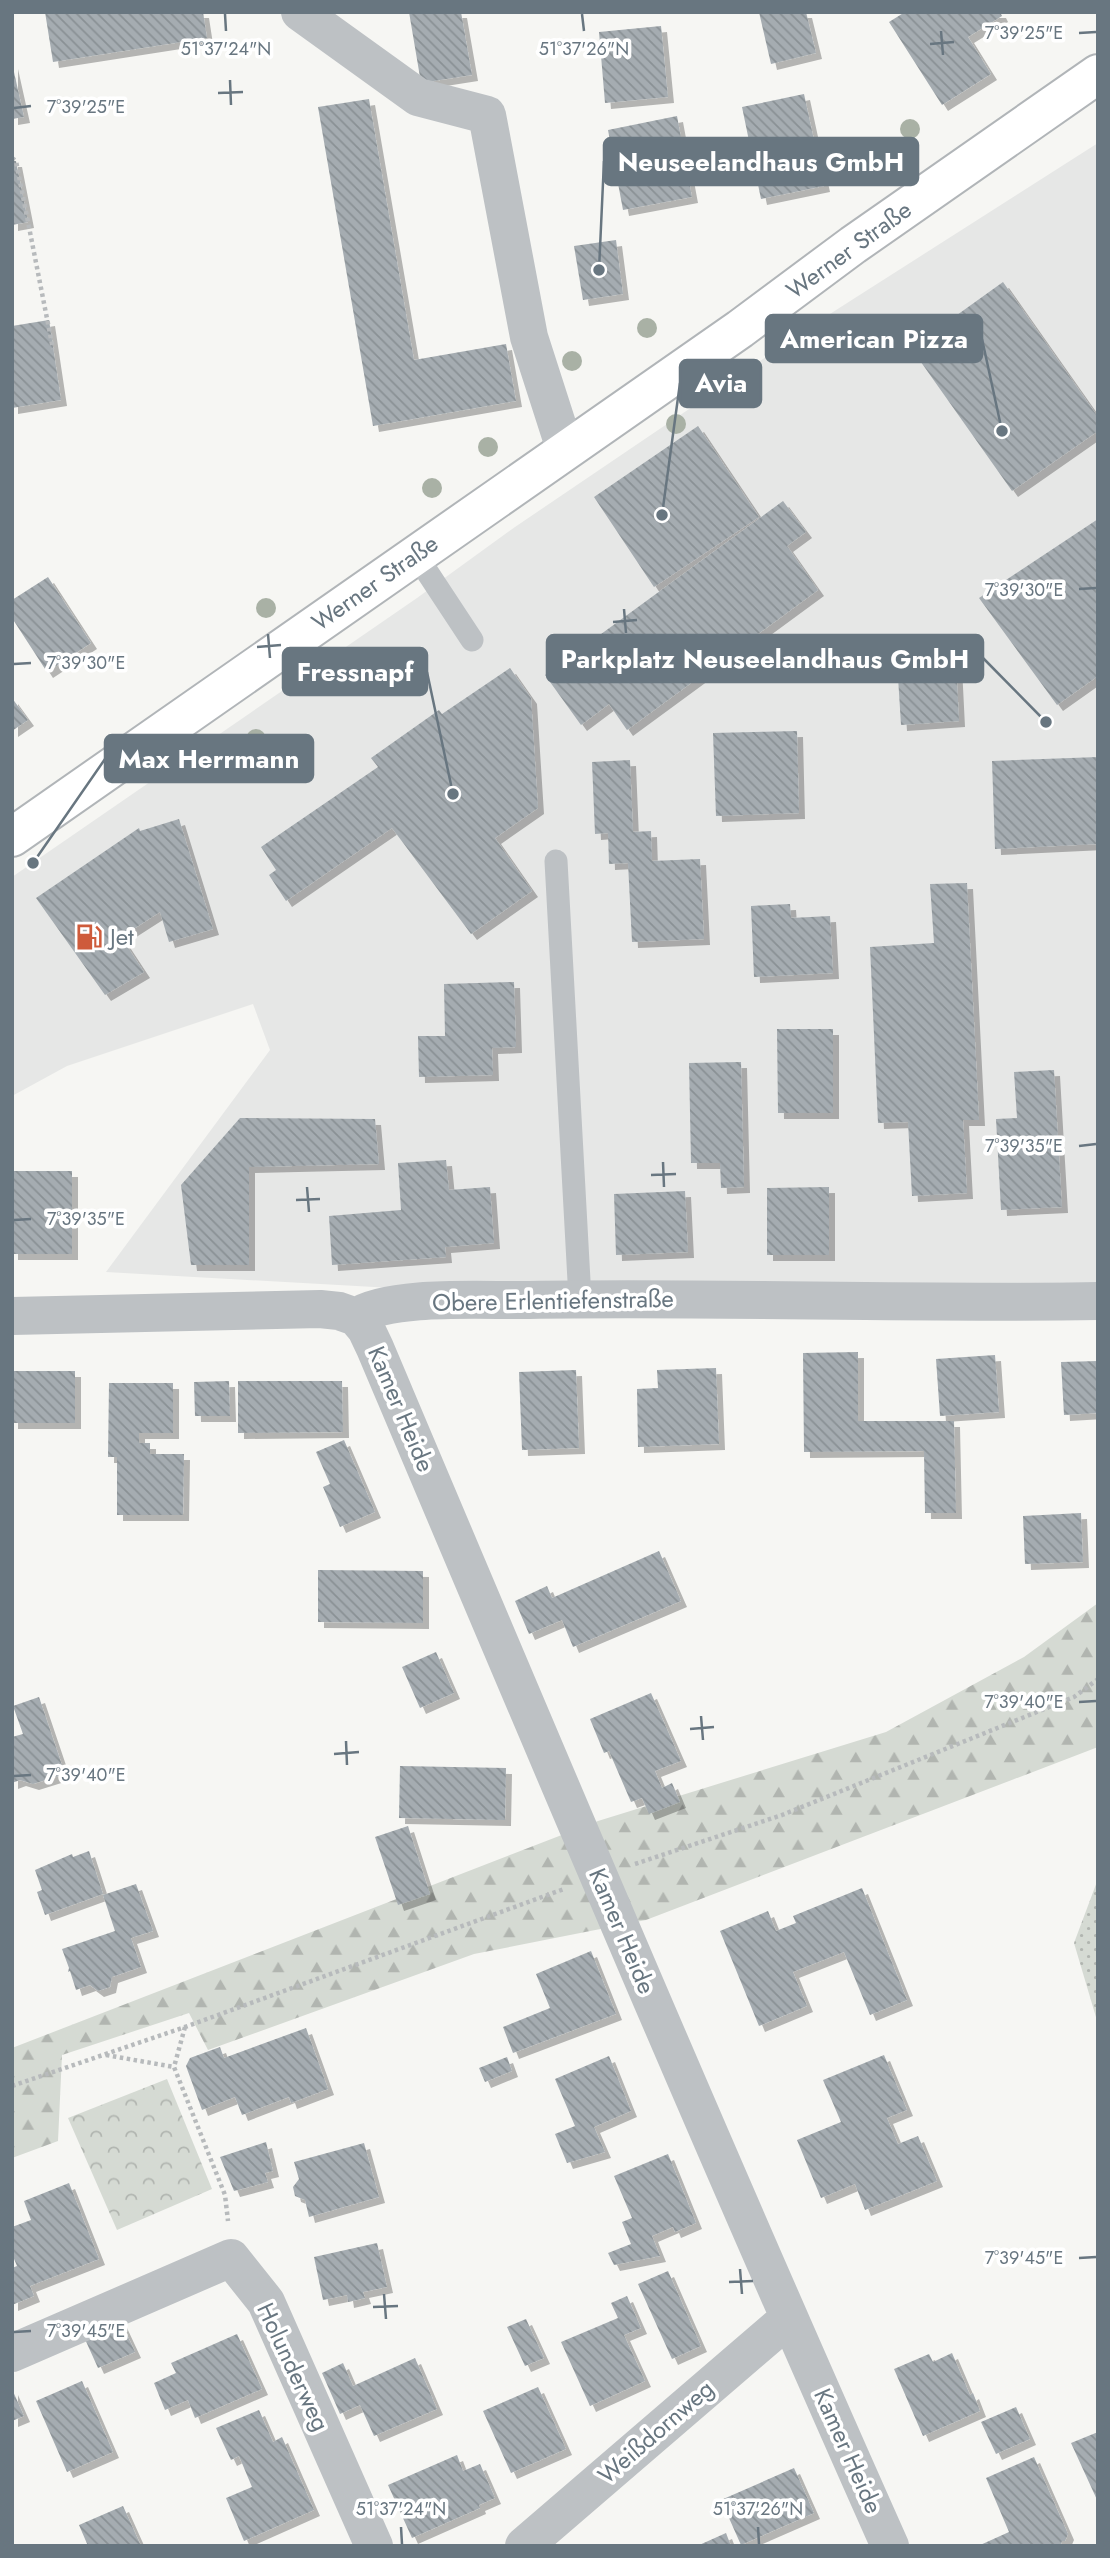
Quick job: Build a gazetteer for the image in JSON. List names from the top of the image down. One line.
{"streets":{"main road":["Werner Straße"],"street":["Obere Erlentiefenstraße","Kamer Heide","Holunderweg","Weißdornweg"]},"crossings":[["Obere Erlentiefenstraße","Kamer Heide"],["Kamer Heide","Weißdornweg"]],"places":{"other":["Neuseelandhaus GmbH","American Pizza","Avia","Parkplatz Neuseelandhaus GmbH","Fressnapf","Max Herrmann"],"fuel station":["Jet"]},"coordinates":["7°39'25\"E","51°37'24\"N","51°37'26\"N","7°39'30\"E","7°39'35\"E","7°39'40\"E","7°39'45\"E"]}
